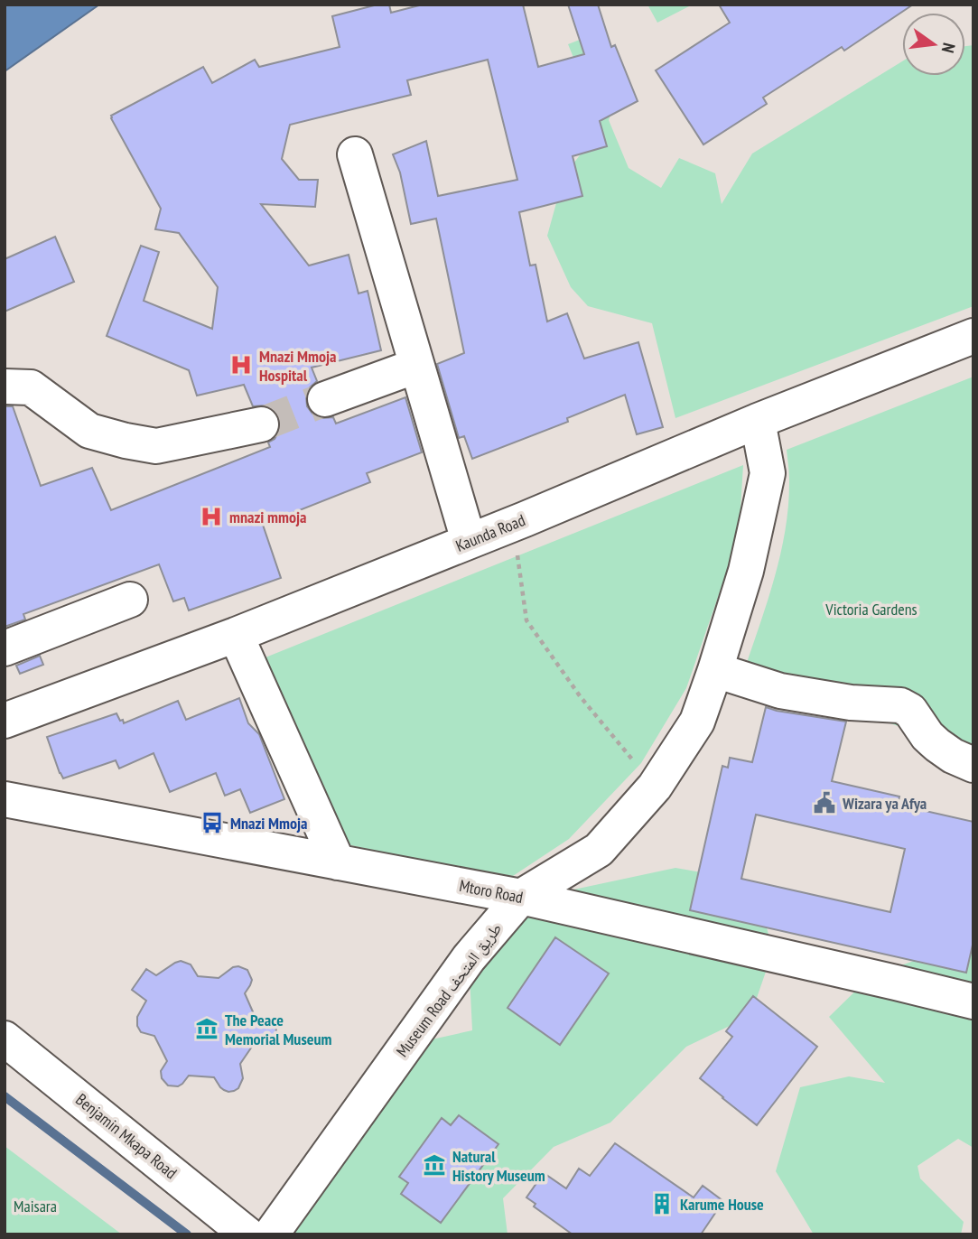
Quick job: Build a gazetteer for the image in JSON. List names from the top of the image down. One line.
{"streets":{"street":["Kaunda Road","Mtoro Road","Museum Road طريق المتحف","Benjamin Mkapa Road"]},"crossings":[["Kaunda Road","Museum Road طريق المتحف"],["Mtoro Road","Museum Road طريق المتحف"]],"parks":["Victoria Gardens","Maisara"],"places":{"hospital":["Mnazi Mmoja Hospital","mnazi mmoja"],"public building":["Wizara ya Afya"],"bus stop":["Mnazi Mmoja"],"museum":["The Peace Memorial Museum","Natural History Museum"],"building":["Karume House"]},"north":"right"}
